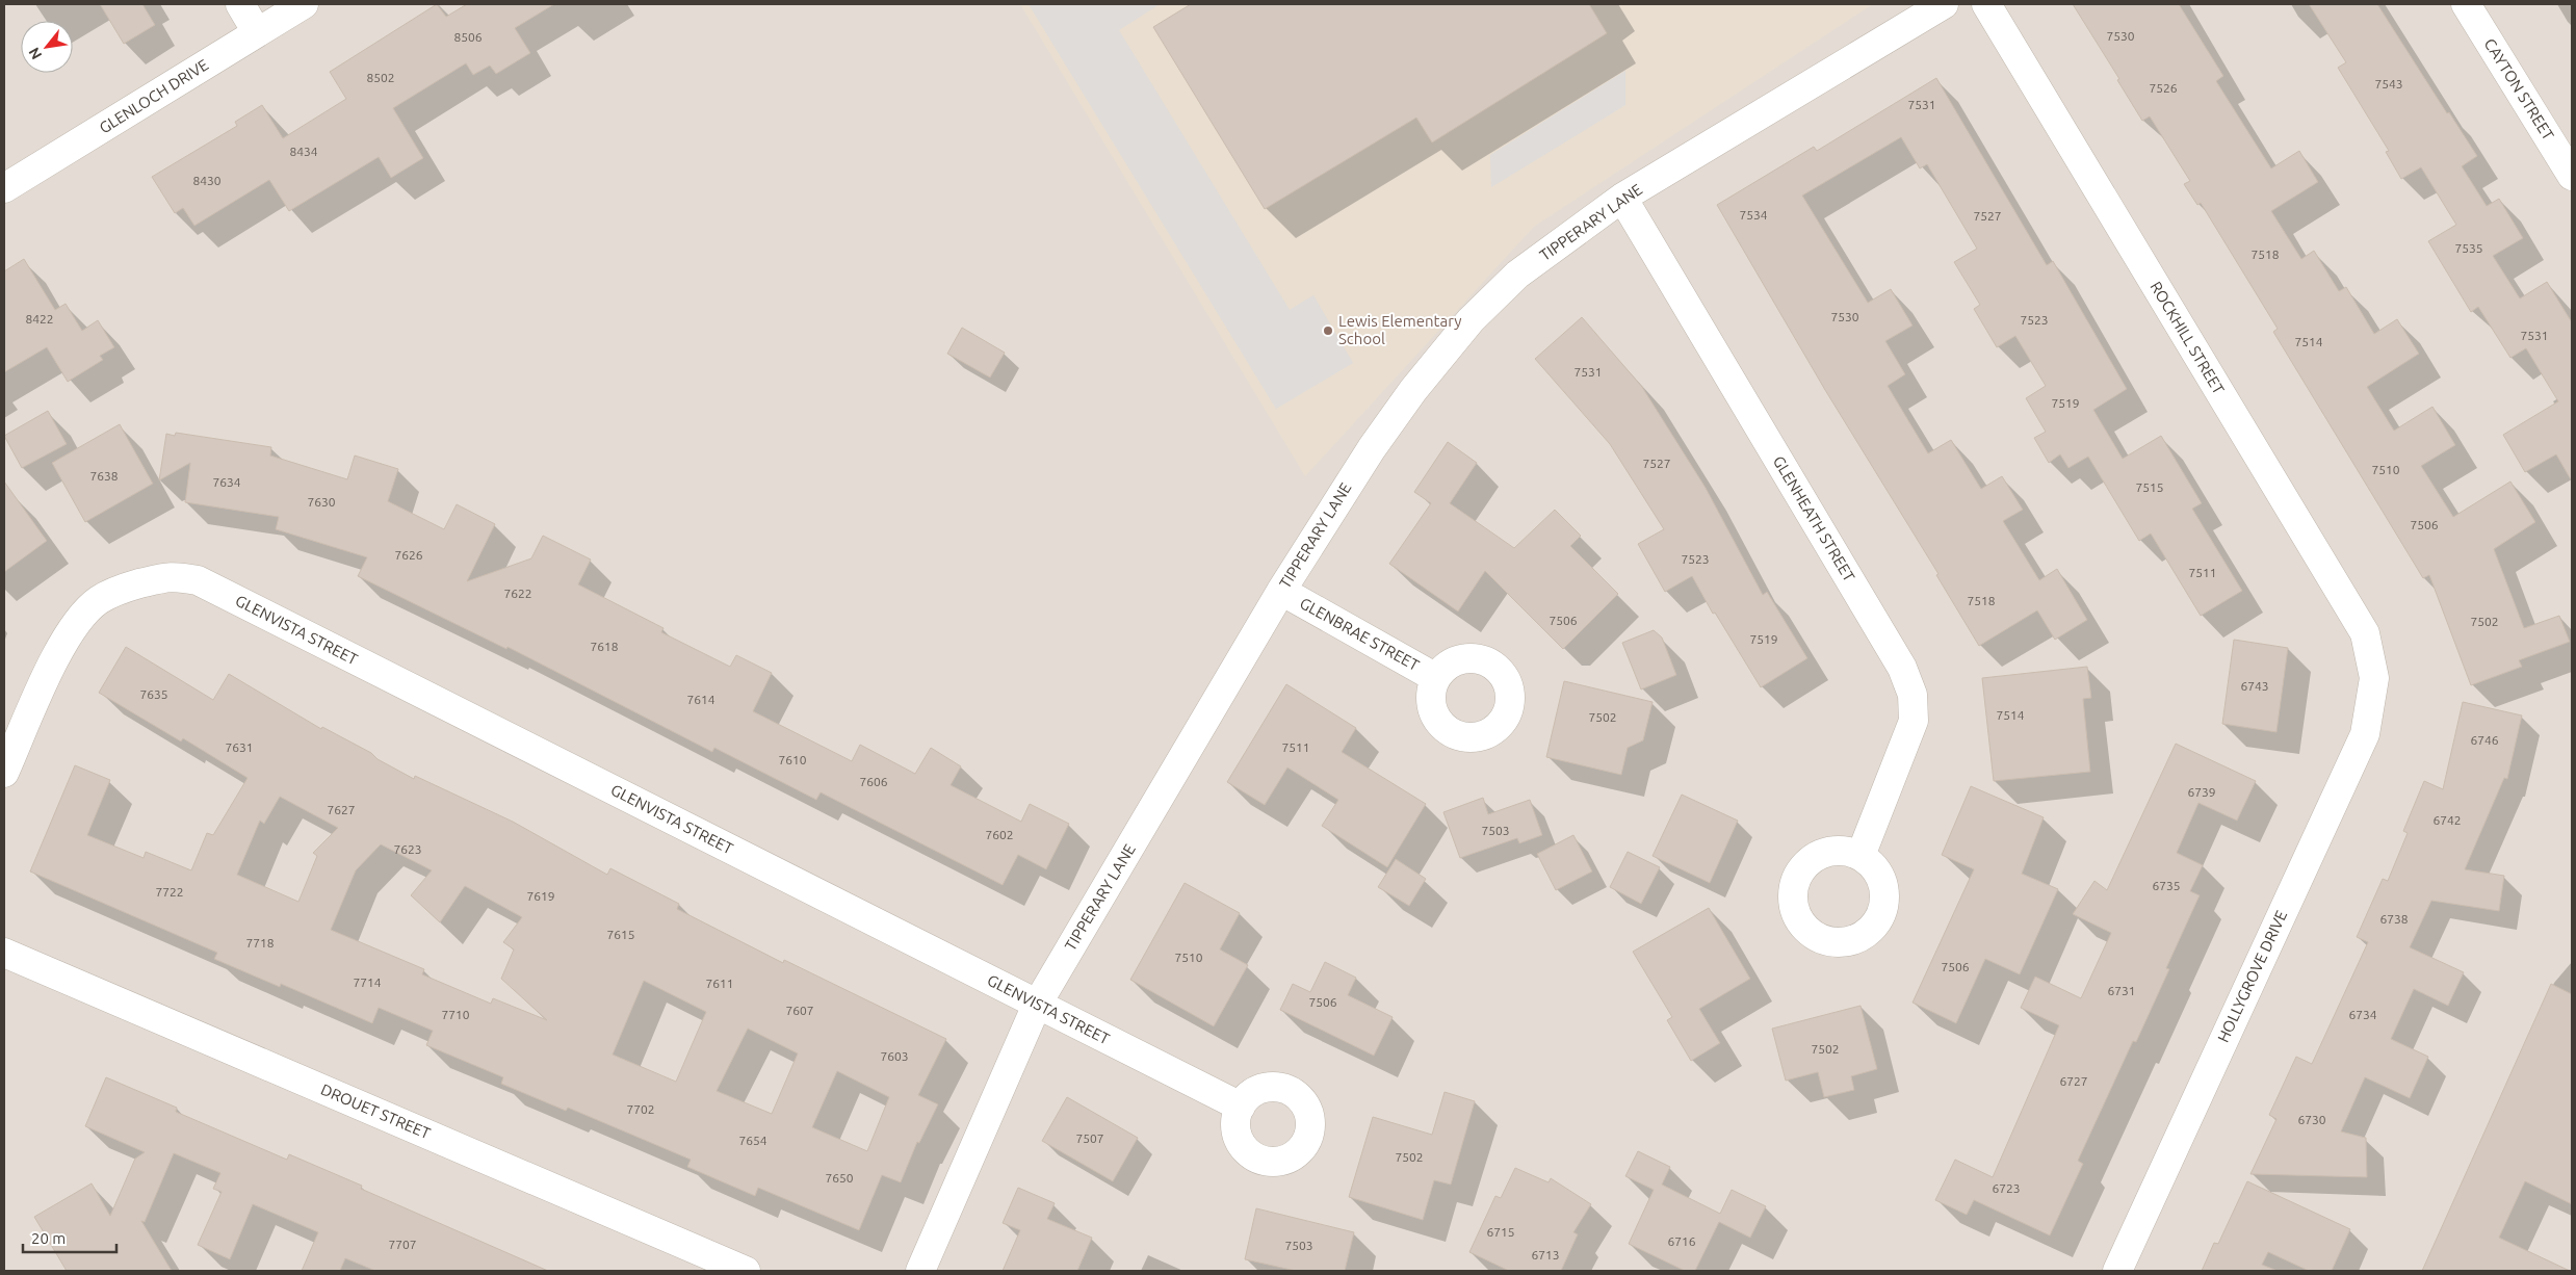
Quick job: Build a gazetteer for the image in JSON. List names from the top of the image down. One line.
{"streets":{"street":["CAYTON STREET","GLENLOCH DRIVE","TIPPERARY LANE","ROCKHILL STREET","GLENHEATH STREET","GLENVISTA STREET","GLENBRAE STREET","HOLLYGROVE DRIVE","DROUET STREET"]},"crossings":[["TIPPERARY LANE","GLENHEATH STREET"],["TIPPERARY LANE","GLENVISTA STREET"],["TIPPERARY LANE","GLENBRAE STREET"],["ROCKHILL STREET","HOLLYGROVE DRIVE"]],"places":["Lewis Elementary School"],"house_numbers":["7530","8506","8502","7543","7526","7531","8434","8430","7534","7527","7535","7518","7530","8422","7523","7531","7514","7531","7519","7527","7510","7638","7634","7515","7630","7506","7626","7523","7511","7622","7518","7506","7502","7519","7618","6743","7635","7614","7514","7502","6746","7631","7511","7610","7606","6739","7627","6742","7503","7602","7623","6735","7722","7619","6738","7615","7718","7510","7506","7714","7611","6731","7506","7607","7710","6734","7502","7603","6727","7702","6730","7507","7654","7502","7650","6723","6715","6716","7707","7503","6713"],"scale_bar":"20 m","north":"bottom left"}
